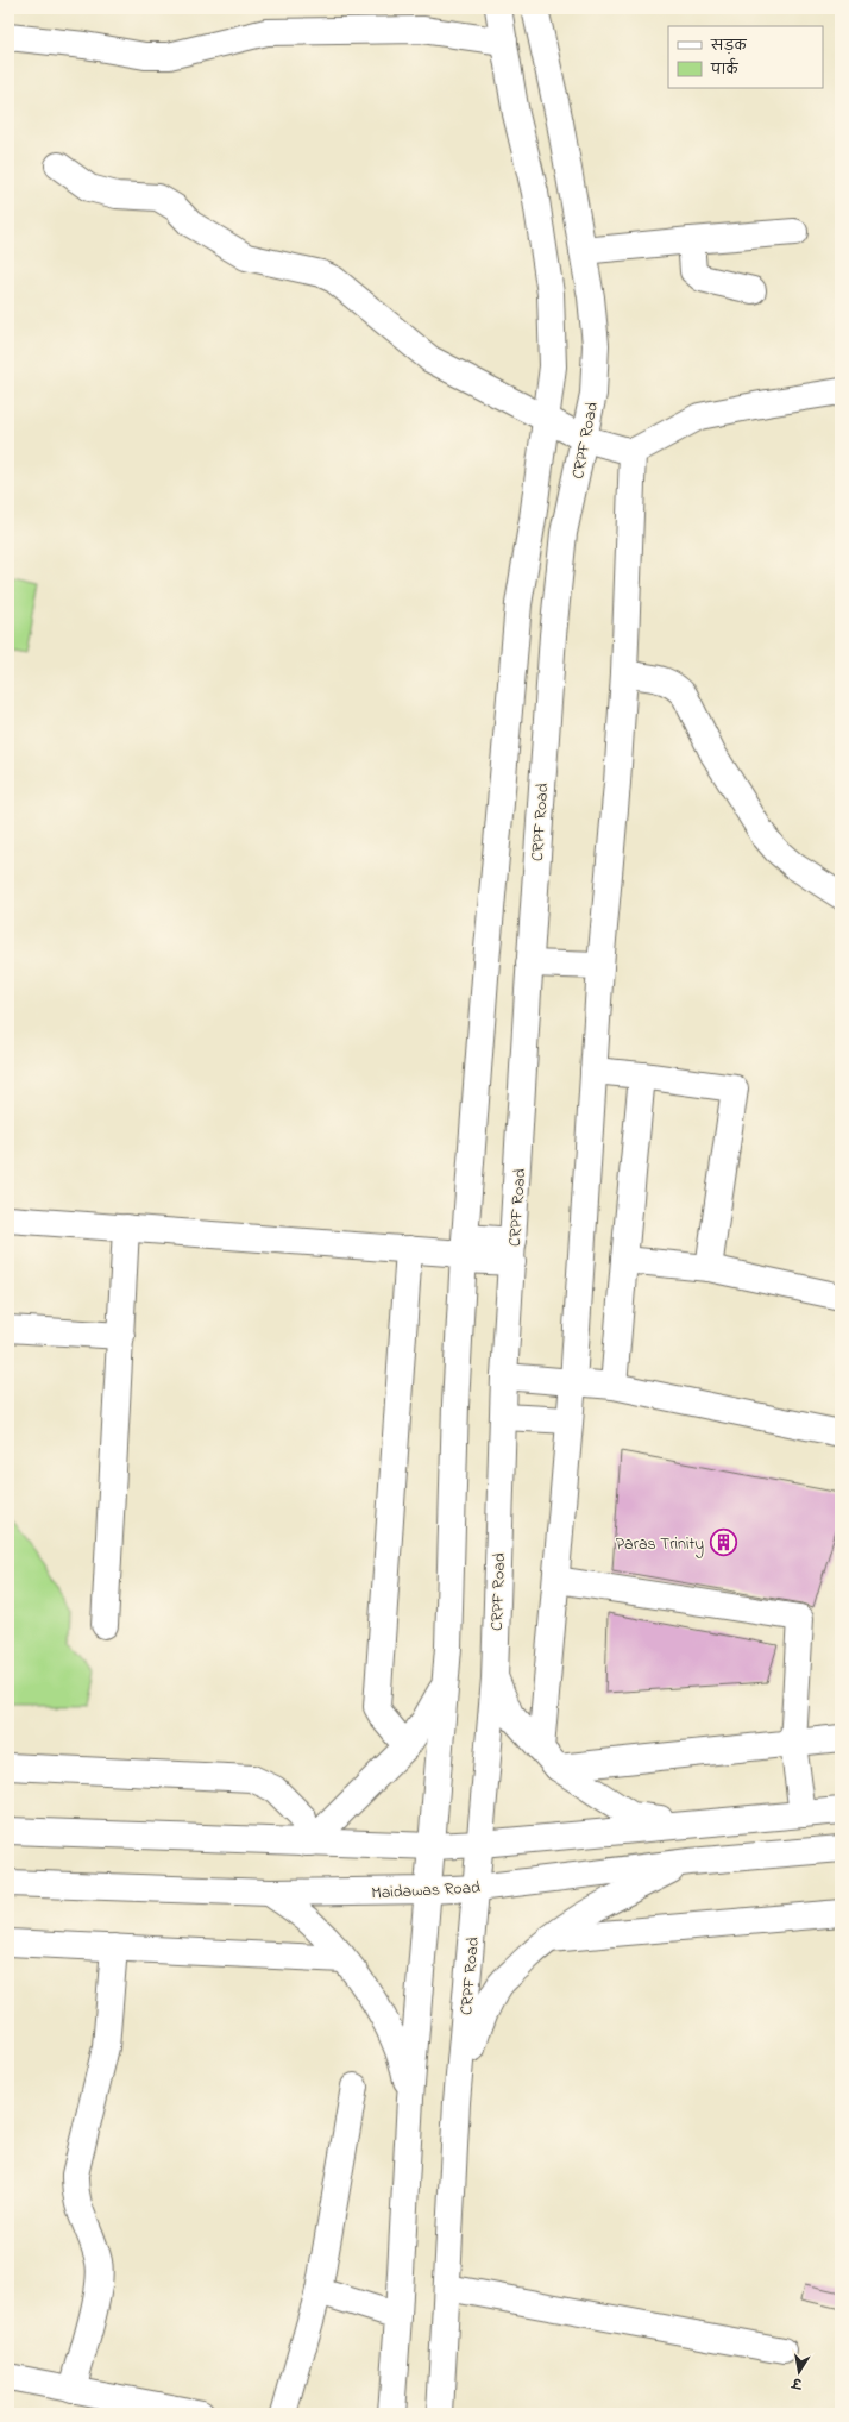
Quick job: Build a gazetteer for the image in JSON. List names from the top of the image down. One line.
{"streets":{"street":["CRPF Road","Maidawas Road"]},"crossings":[["CRPF Road","Maidawas Road"]],"places":{"building":["Paras Trinity"]},"legend":["सड़क","पार्क"],"north":"bottom"}
